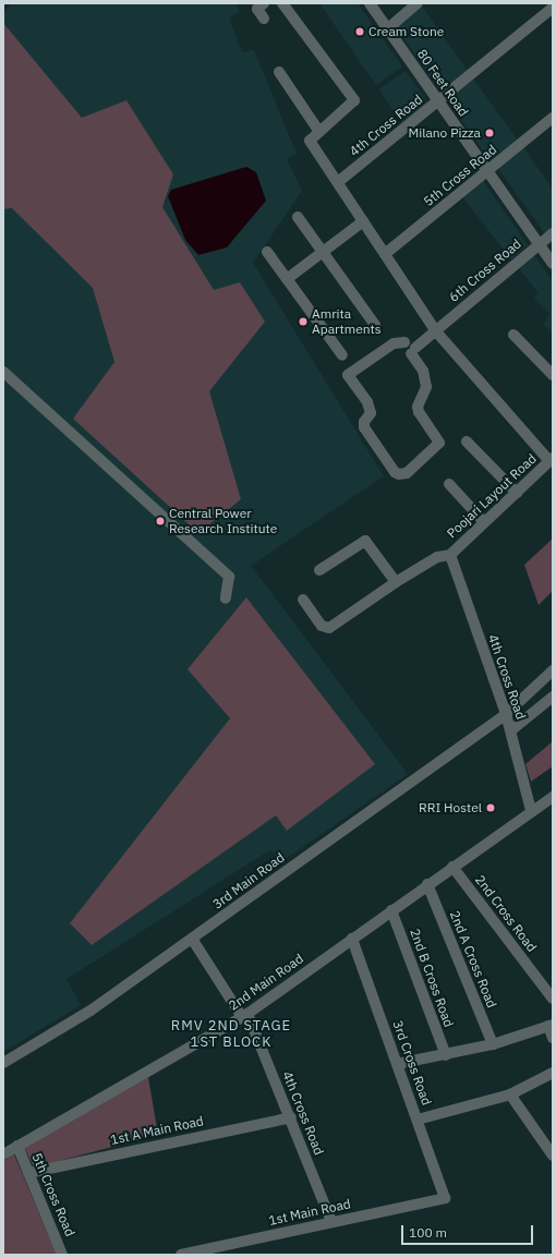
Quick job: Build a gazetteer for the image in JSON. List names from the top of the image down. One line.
{"streets":{"street":["80 Feet Road","4th Cross Road","5th Cross Road","6th Cross Road","Poojari Layout Road","3rd Main Road","2nd Cross Road","2nd A Cross Road","2nd B Cross Road","2nd Main Road","3rd Cross Road","1st A Main Road","1st Main Road"]},"crossings":[["80 Feet Road","4th Cross Road"],["80 Feet Road","5th Cross Road"],["80 Feet Road","6th Cross Road"],["4th Cross Road","Poojari Layout Road"],["4th Cross Road","3rd Main Road"],["4th Cross Road","2nd Main Road"],["4th Cross Road","1st A Main Road"],["4th Cross Road","1st Main Road"],["5th Cross Road","2nd Main Road"],["5th Cross Road","1st A Main Road"],["2nd Cross Road","2nd Main Road"],["2nd A Cross Road","2nd Main Road"],["2nd B Cross Road","2nd Main Road"],["2nd Main Road","3rd Cross Road"],["3rd Cross Road","1st Main Road"]],"districts":["RMV 2ND STAGE 1ST BLOCK"],"places":["Cream Stone","Milano Pizza","Amrita Apartments","Central Power Research Institute","RRI Hostel"],"scale_bar":"100 m"}
